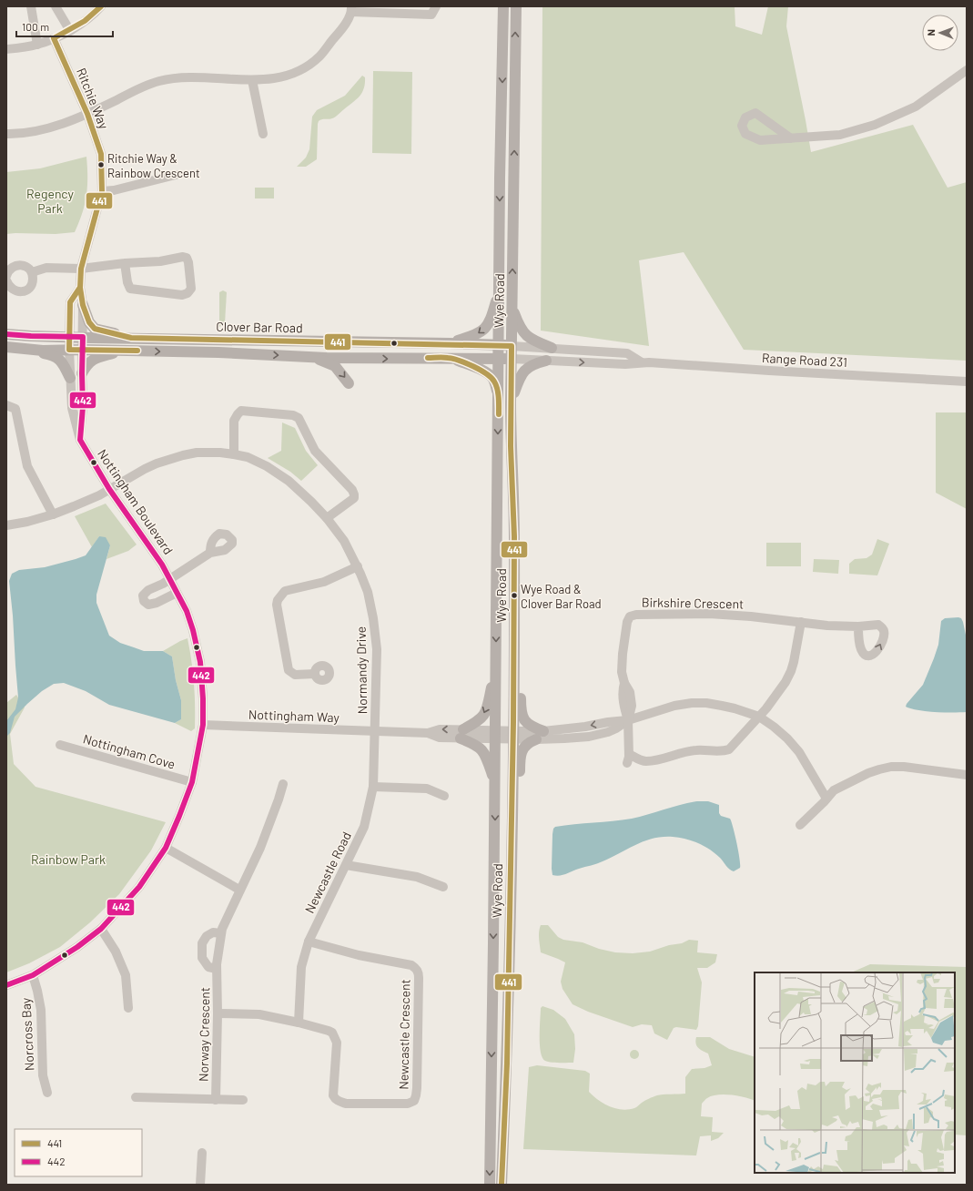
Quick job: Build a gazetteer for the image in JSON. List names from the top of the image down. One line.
{"streets":{"main road":["Wye Road","Clover Bar Road"],"street":["Ritchie Way","Range Road 231","Nottingham Boulevard","Birkshire Crescent","Normandy Drive","Nottingham Way","Nottingham Cove","Newcastle Road","Norcross Bay","Norway Crescent","Newcastle Crescent"]},"crossings":[["Ritchie Way","Clover Bar Road"],["Wye Road","Clover Bar Road"],["Wye Road","Range Road 231"],["Wye Road","Nottingham Way"],["Clover Bar Road","Range Road 231"],["Clover Bar Road","Nottingham Boulevard"],["Nottingham Boulevard","Normandy Drive"],["Nottingham Boulevard","Nottingham Way"],["Nottingham Boulevard","Nottingham Cove"],["Nottingham Boulevard","Norcross Bay"],["Birkshire Crescent","Nottingham Way"],["Normandy Drive","Nottingham Way"],["Normandy Drive","Newcastle Road"],["Nottingham Way","Newcastle Road"],["Newcastle Road","Newcastle Crescent"],["Norway Crescent","Newcastle Crescent"]],"parks":["Regency Park","Rainbow Park"],"places":["Ritchie Way & Rainbow Crescent","Wye Road & Clover Bar Road"],"lines":["transit line 441","transit line 442"],"legend":["441","442"],"scale_bar":"100 m","north":"left"}
